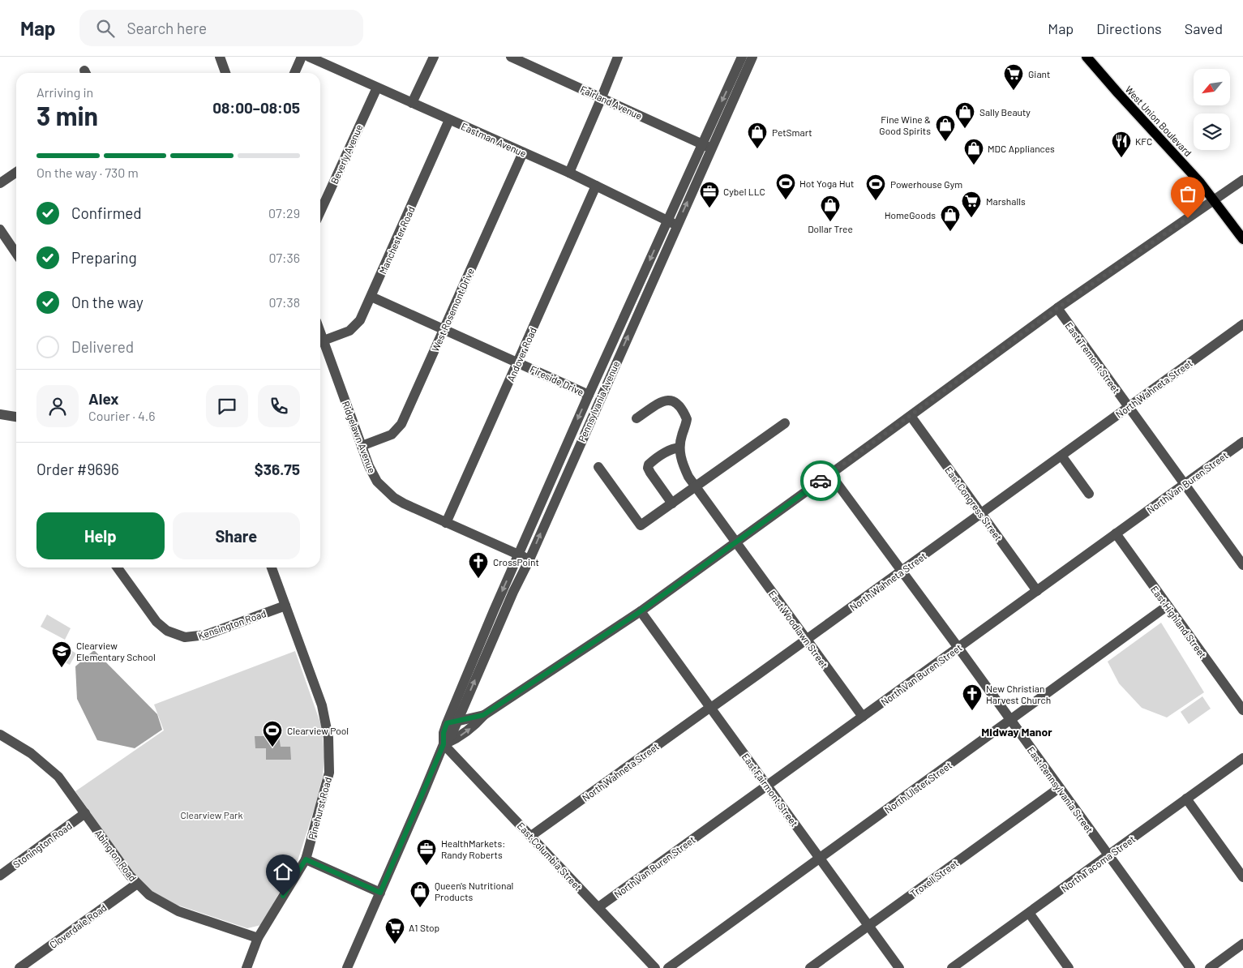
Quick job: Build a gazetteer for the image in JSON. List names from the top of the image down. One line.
{"streets":{"main road":["West Union Boulevard"],"street":["Fairland Avenue","Eastman Avenue","Beverly Avenue","Manchester Road","West Rosemont Drive","Andover Road","East Tremont Street","Fireside Drive","North Wahneta Street","Pennsylvania Avenue","Ridgelawn Avenue","North Van Buren Street","East Congress Street","East Highland Street","Kensington Road","East Woodlawn Street","North Ulster Street","East Fairmont Street","East Pennsylvania Street","Pinehurst Road","Stonington Road","Abington Road","East Columbia Street","North Tacoma Street","Troxell Street","Cloverdale Road"]},"crossings":[["Fairland Avenue","Pennsylvania Avenue"],["Eastman Avenue","Beverly Avenue"],["Eastman Avenue","Manchester Road"],["Eastman Avenue","West Rosemont Drive"],["Eastman Avenue","Andover Road"],["Eastman Avenue","Pennsylvania Avenue"],["Manchester Road","Fireside Drive"],["Manchester Road","Ridgelawn Avenue"],["West Rosemont Drive","Fireside Drive"],["West Rosemont Drive","Ridgelawn Avenue"],["Andover Road","Fireside Drive"],["Andover Road","Ridgelawn Avenue"],["East Tremont Street","North Wahneta Street"],["East Tremont Street","North Van Buren Street"],["Fireside Drive","Pennsylvania Avenue"],["North Wahneta Street","East Congress Street"],["North Wahneta Street","East Woodlawn Street"],["North Wahneta Street","East Fairmont Street"],["North Wahneta Street","East Pennsylvania Street"],["North Wahneta Street","East Columbia Street"],["Pennsylvania Avenue","Ridgelawn Avenue"],["Pennsylvania Avenue","East Columbia Street"],["North Van Buren Street","East Congress Street"],["North Van Buren Street","East Highland Street"],["North Van Buren Street","East Woodlawn Street"],["North Van Buren Street","East Fairmont Street"],["North Van Buren Street","East Pennsylvania Street"],["North Van Buren Street","East Columbia Street"],["East Highland Street","North Ulster Street"],["Kensington Road","Pinehurst Road"],["North Ulster Street","East Fairmont Street"],["North Ulster Street","East Pennsylvania Street"],["East Fairmont Street","Troxell Street"],["East Pennsylvania Street","North Tacoma Street"],["East Pennsylvania Street","Troxell Street"],["Pinehurst Road","Abington Road"],["Stonington Road","Abington Road"],["Abington Road","Cloverdale Road"]],"districts":["Midway Manor"],"parks":["Clearview Park"],"places":{"supermarket":["Giant","Marshalls","A1 Stop"],"shop":["Sally Beauty","Fine Wine & Good Spirits","PetSmart","MDC Appliances","Dollar Tree","HomeGoods","Queen's Nutritional Products"],"restaurant":["KFC"],"sports":["Hot Yoga Hut","Powerhouse Gym","Clearview Pool"],"office":["Cybel LLC","HealthMarkets: Randy Roberts"],"church":["CrossPoint","New Christian Harvest Church"],"school or university":["Clearview Elementary School"]},"north":"bottom left","page":{"header":"Map","search":"Search here","nav":["Map","Directions","Saved"],"heading":["3 min","Arriving in","08:00–08:05"],"panel":["Alex","Courier · 4.6","Order #9696","$36.75"],"bar":"On the way · 730 m","list":[["Confirmed","07:29"],["Preparing","07:36"],["On the way","07:38"],"Delivered"],"buttons":["Help","Share"]}}
